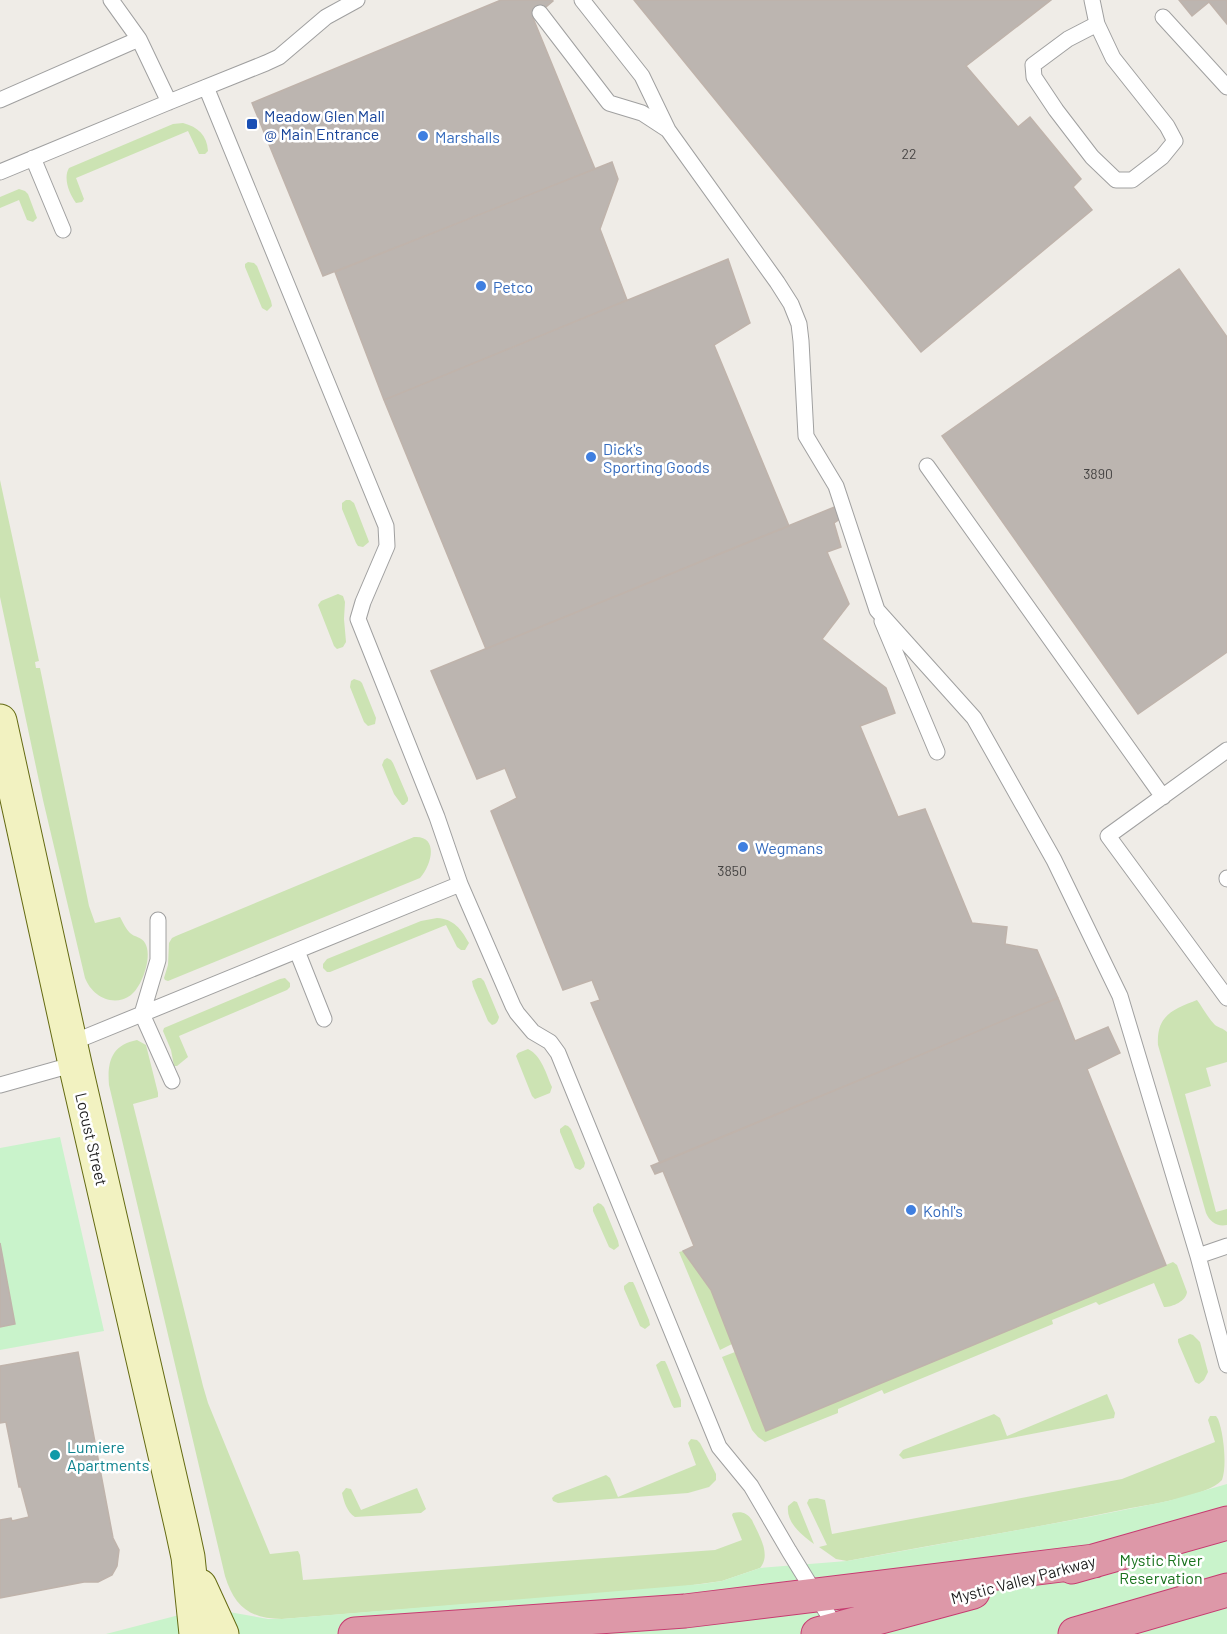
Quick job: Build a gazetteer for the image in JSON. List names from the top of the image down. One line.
{"streets":{"highway":["Mystic Valley Parkway"],"street":["Locust Street"]},"parks":["Mystic River Reservation"],"places":{"transit":["Meadow Glen Mall @ Main Entrance"],"other":["Marshalls","Petco","Dick's Sporting Goods","Wegmans","Kohl's","Lumiere Apartments"]},"house_numbers":["22","3890","3850"]}
